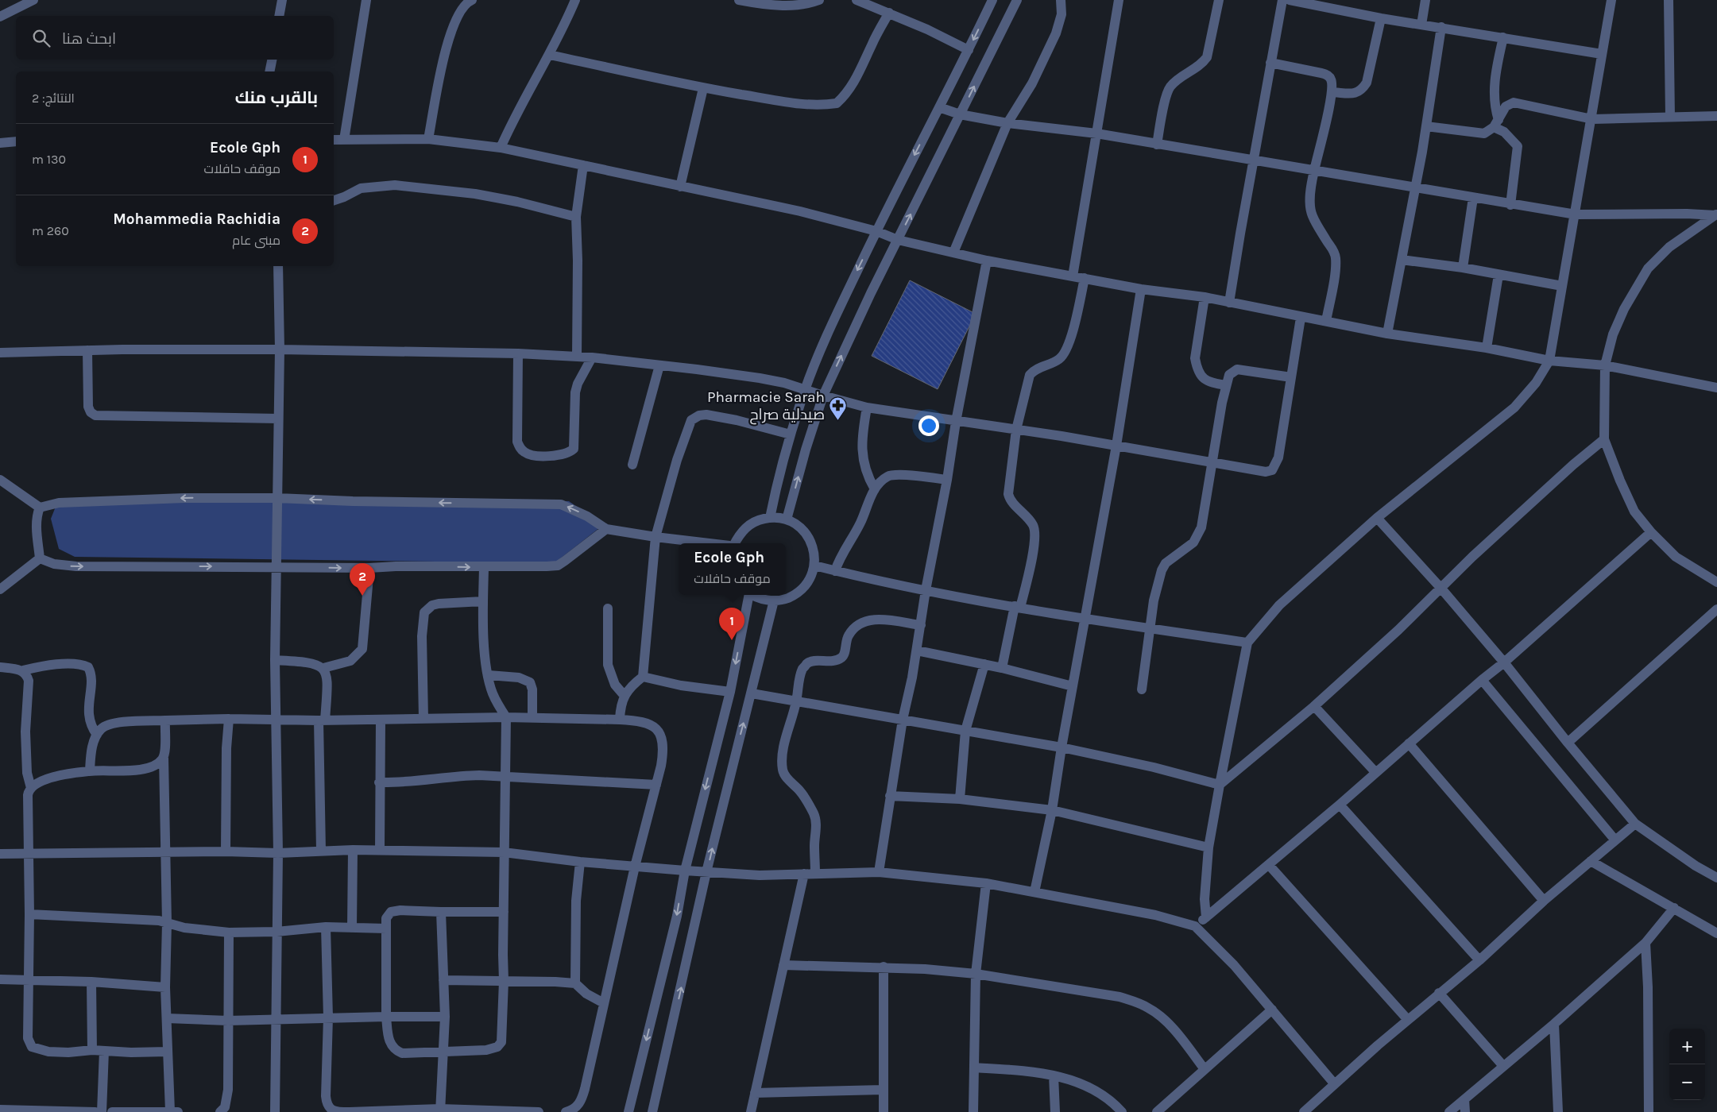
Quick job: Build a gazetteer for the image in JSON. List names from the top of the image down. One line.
{"places":{"pharmacy":["Pharmacie Sarah صيدلية صراح"]},"page":{"search":"ابحث هنا","heading":["بالقرب منك","النتائج: 2"],"list":[{"mark":"1","name":"Ecole Gph","note":"موقف حافلات","value":"130 m"},{"mark":"2","name":"Mohammedia Rachidia","note":"مبنى عام","value":"260 m"}],"popup":["Ecole Gph","موقف حافلات"],"pins":["2","1"],"map_buttons":["+","−"]}}
